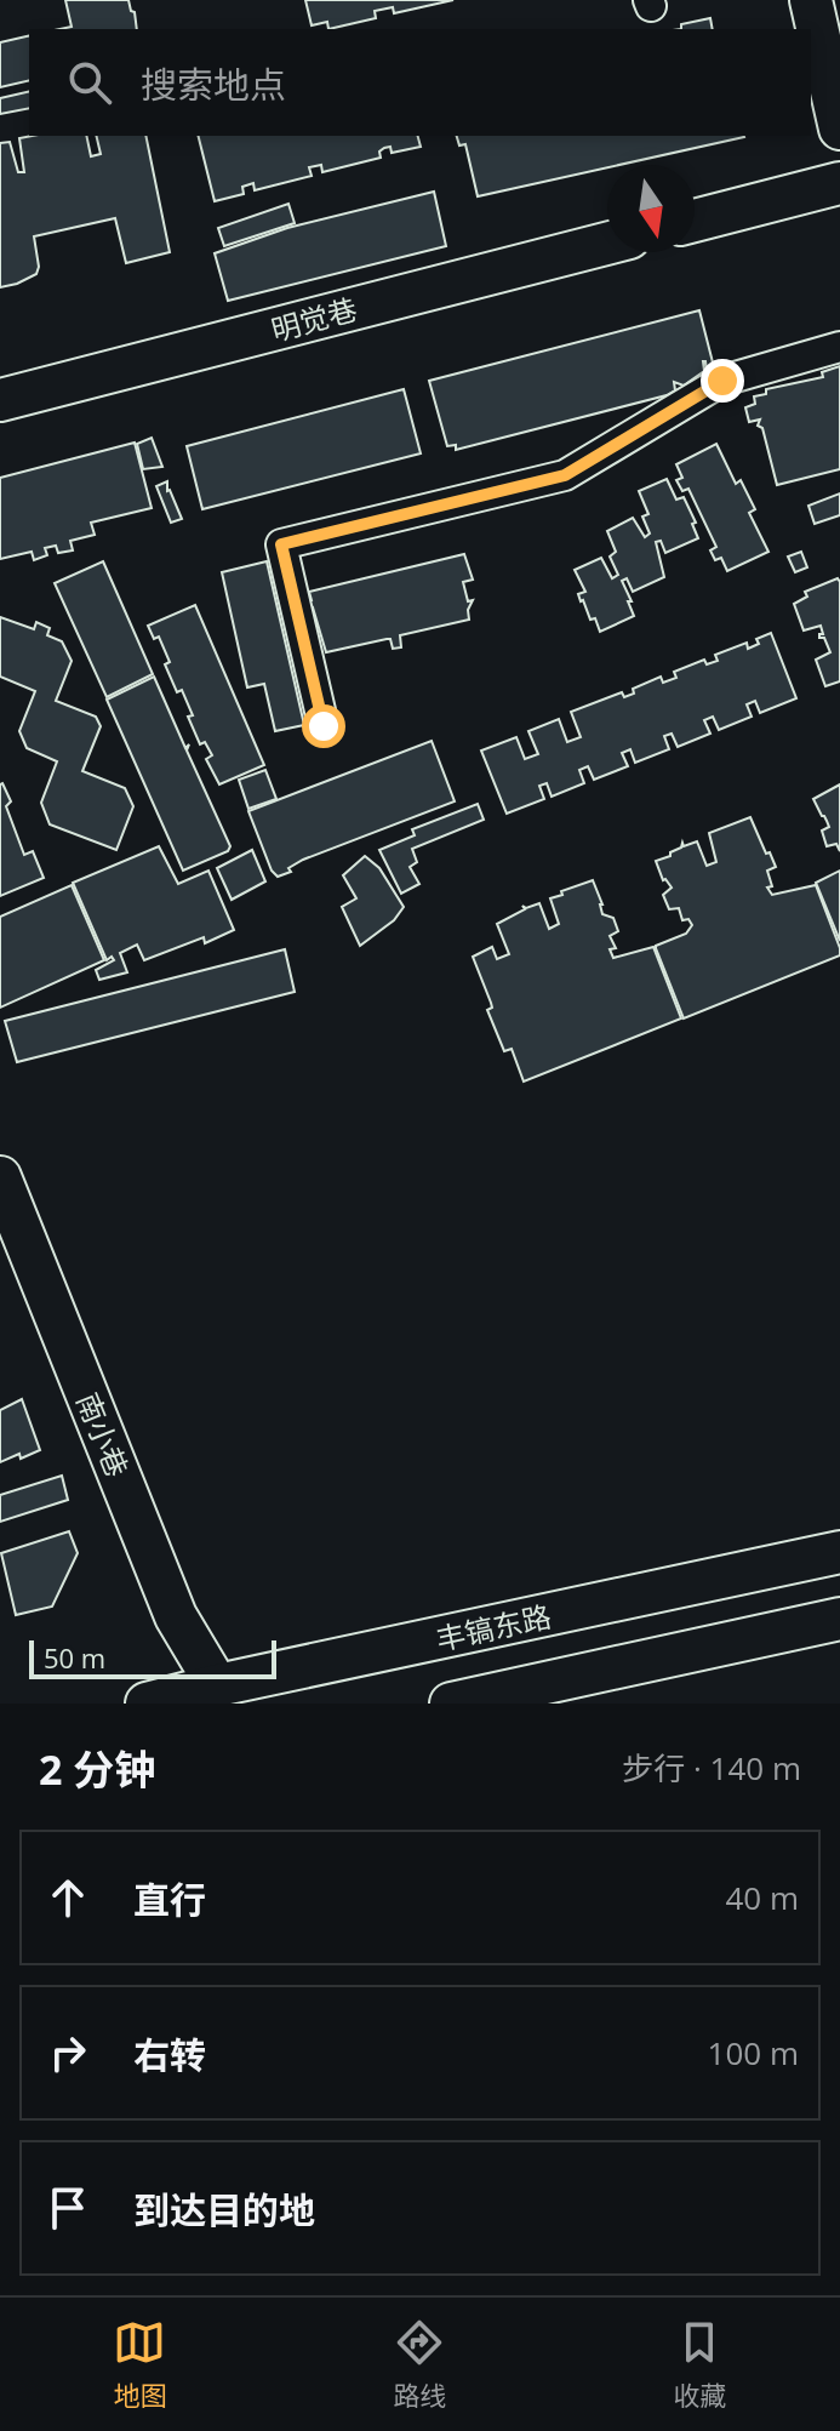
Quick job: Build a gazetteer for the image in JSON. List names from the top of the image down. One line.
{"streets":{"street":["明觉巷","南小巷","丰镐东路"]},"crossings":[["南小巷","丰镐东路"]],"scale_bar":"50 m","north":"bottom","page":{"search":"搜索地点","scale":"50 m","heading":["2 分钟","步行 · 140 m"],"list":[["直行","40 m"],["右转","100 m"],"到达目的地"],"nav":["地图","路线","收藏"]}}
